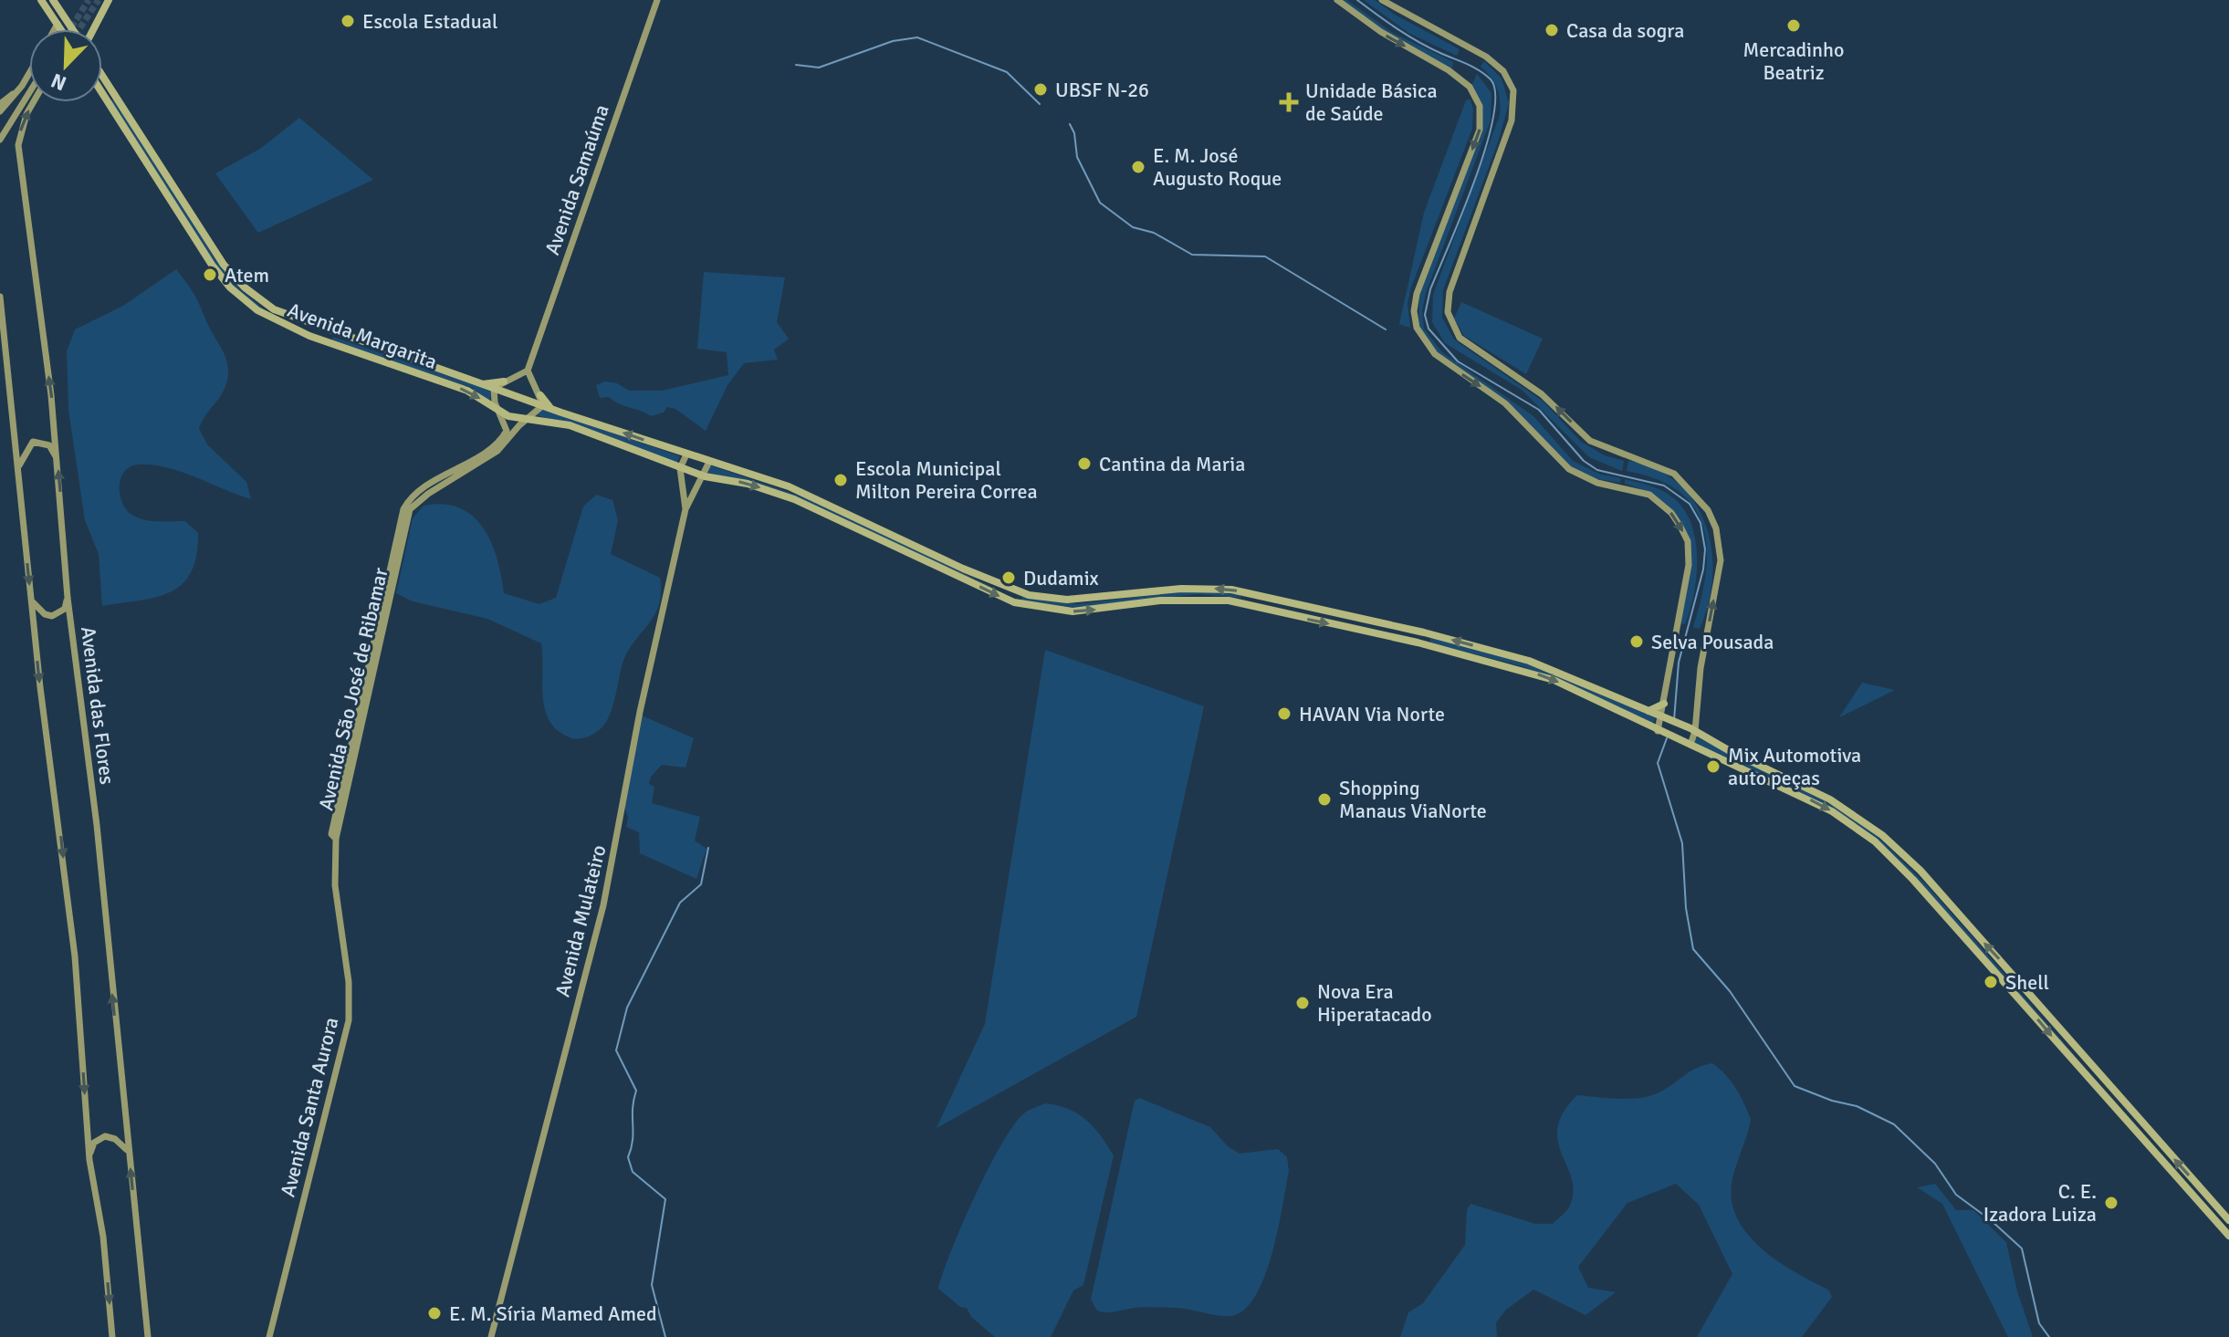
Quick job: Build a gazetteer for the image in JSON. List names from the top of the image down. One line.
{"streets":{"main road":["Avenida Margarita"],"street":["Avenida Samaúma","Avenida São José de Ribamar","Avenida das Flores","Avenida Mulateiro","Avenida Santa Aurora"]},"crossings":[["Avenida Margarita","Avenida São José de Ribamar"],["Avenida Margarita","Avenida Mulateiro"],["Avenida São José de Ribamar","Avenida Santa Aurora"]],"places":{"other":["Escola Estadual","Mercadinho Beatriz","Casa da sogra","UBSF N-26","E. M. José Augusto Roque","Atem","Cantina da Maria","Escola Municipal Milton Pereira Correa","Dudamix","Selva Pousada","HAVAN Via Norte","Mix Automotiva auto peças","Shopping Manaus ViaNorte","Shell","Nova Era Hiperatacado","C. E. Izadora Luiza","E. M. Síria Mamed Amed"],"health":["Unidade Básica de Saúde"]},"north":"bottom left"}
